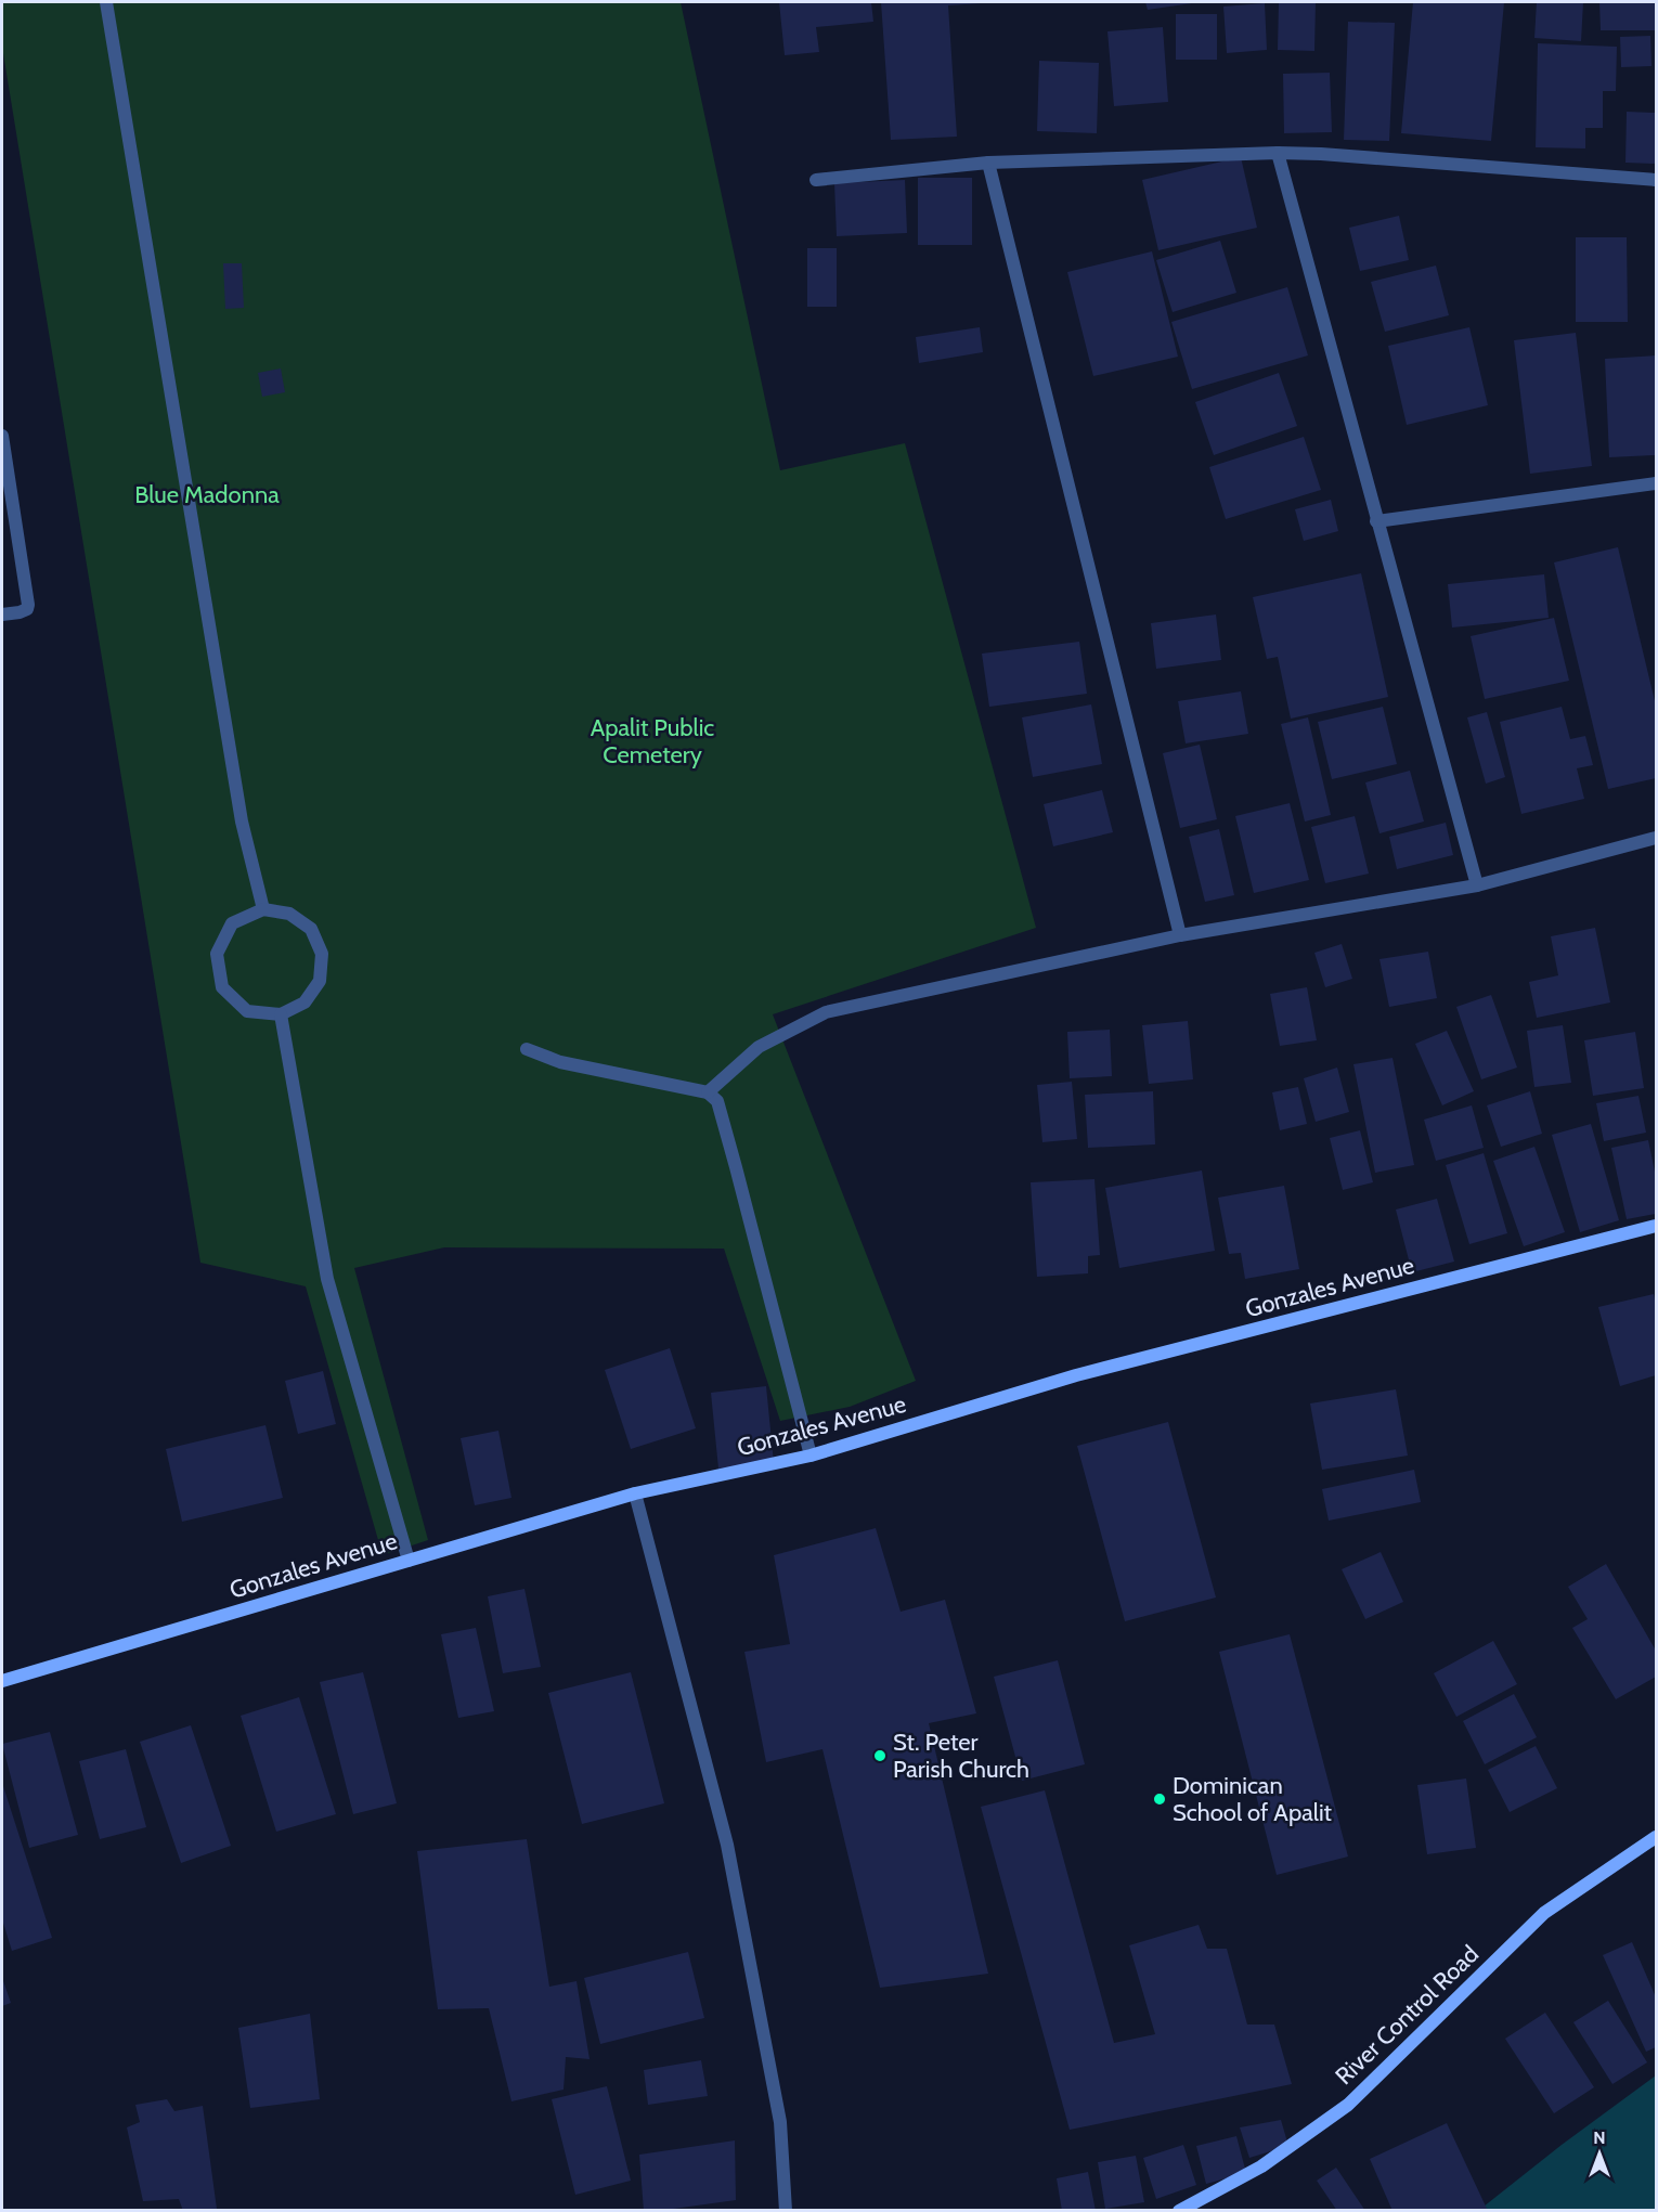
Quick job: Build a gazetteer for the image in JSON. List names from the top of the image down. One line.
{"streets":{"main road":["Gonzales Avenue","River Control Road"]},"parks":["Blue Madonna","Apalit Public Cemetery"],"places":["St. Peter Parish Church","Dominican School of Apalit"],"north":"top"}
